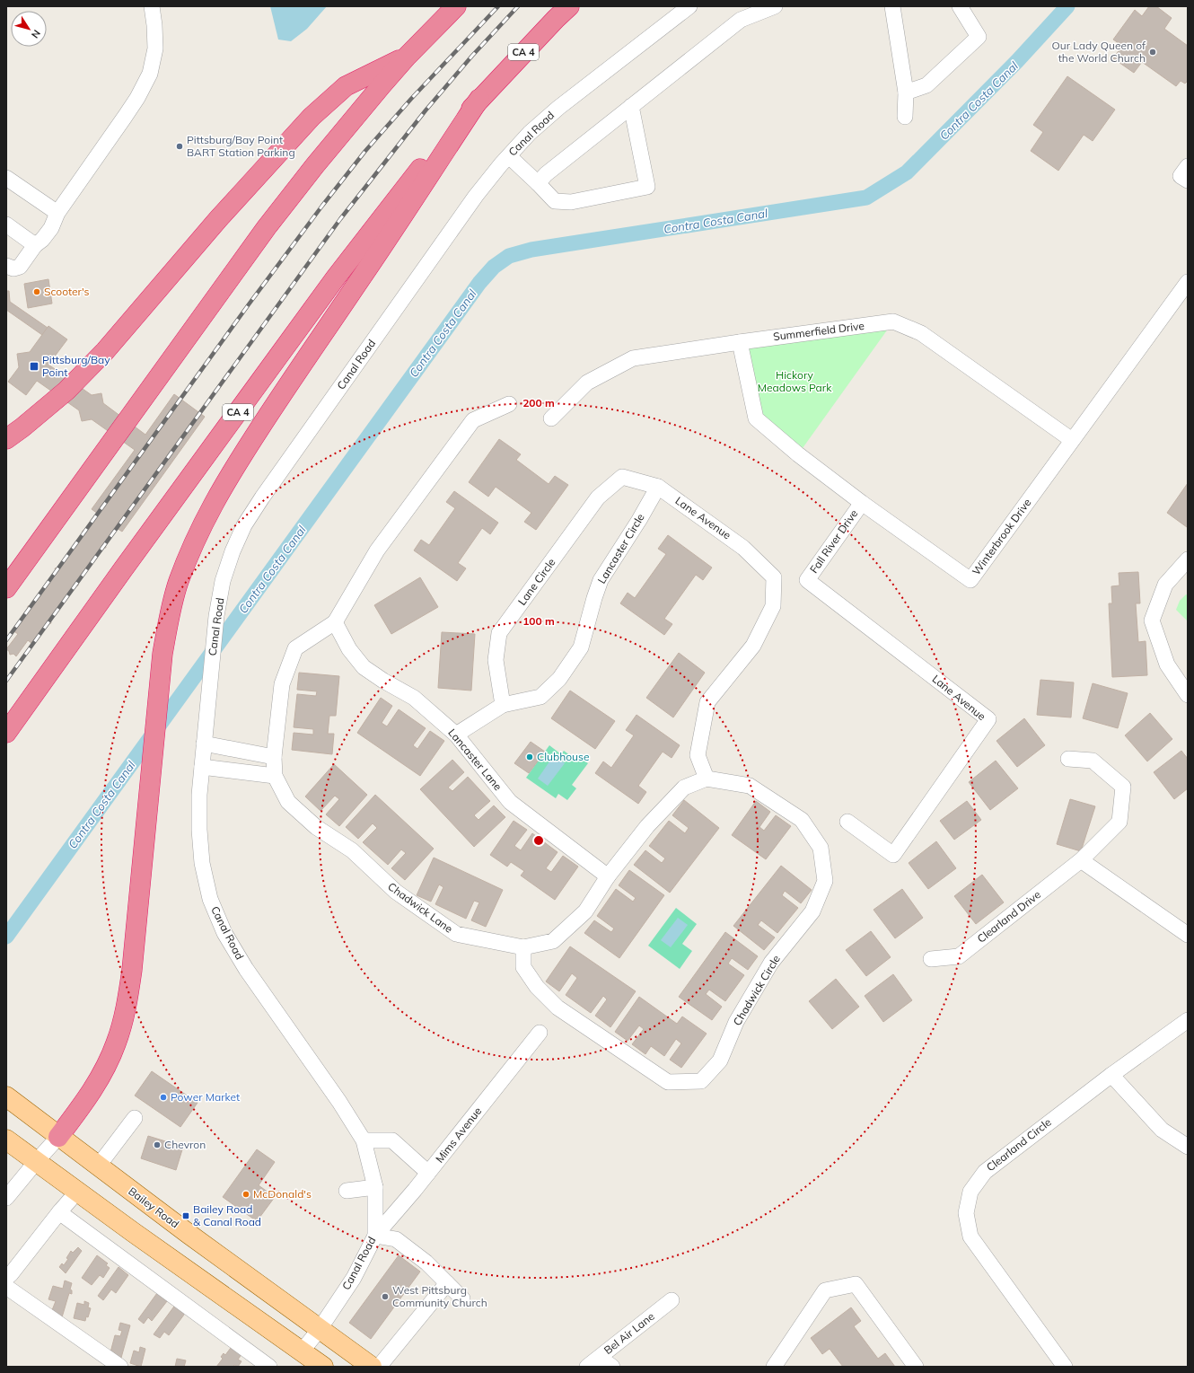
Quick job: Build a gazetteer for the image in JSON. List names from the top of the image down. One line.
{"streets":{"highway":["CA 4"],"main road":["Bailey Road"],"street":["Canal Road","Summerfield Drive","Lane Avenue","Winterbrook Drive","Fall River Drive","Lancaster Circle","Lane Circle","Lancaster Lane","Chadwick Lane","Clearland Drive","Chadwick Circle","Mims Avenue","Clearland Circle","Bel Air Lane"]},"crossings":[["Canal Road","Mims Avenue"],["Canal Road","Bailey Road"],["Summerfield Drive","Winterbrook Drive"],["Lane Avenue","Fall River Drive"],["Lane Avenue","Lancaster Circle"],["Lane Avenue","Lane Circle"],["Lane Avenue","Chadwick Lane"],["Lane Avenue","Chadwick Circle"],["Winterbrook Drive","Fall River Drive"],["Lancaster Circle","Lane Circle"],["Lancaster Circle","Lancaster Lane"],["Lancaster Lane","Chadwick Lane"],["Chadwick Lane","Chadwick Circle"]],"water":["Contra Costa Canal"],"parks":["Hickory Meadows Park"],"places":{"other":["Our Lady Queen of the World Church","Pittsburg/Bay Point BART Station Parking","Scooter's","Clubhouse","Power Market","Chevron","McDonald's","West Pittsburg Community Church"],"transit":["Pittsburg/Bay Point","Bailey Road & Canal Road"]},"north":"bottom right","rings":["200 m","100 m"]}
